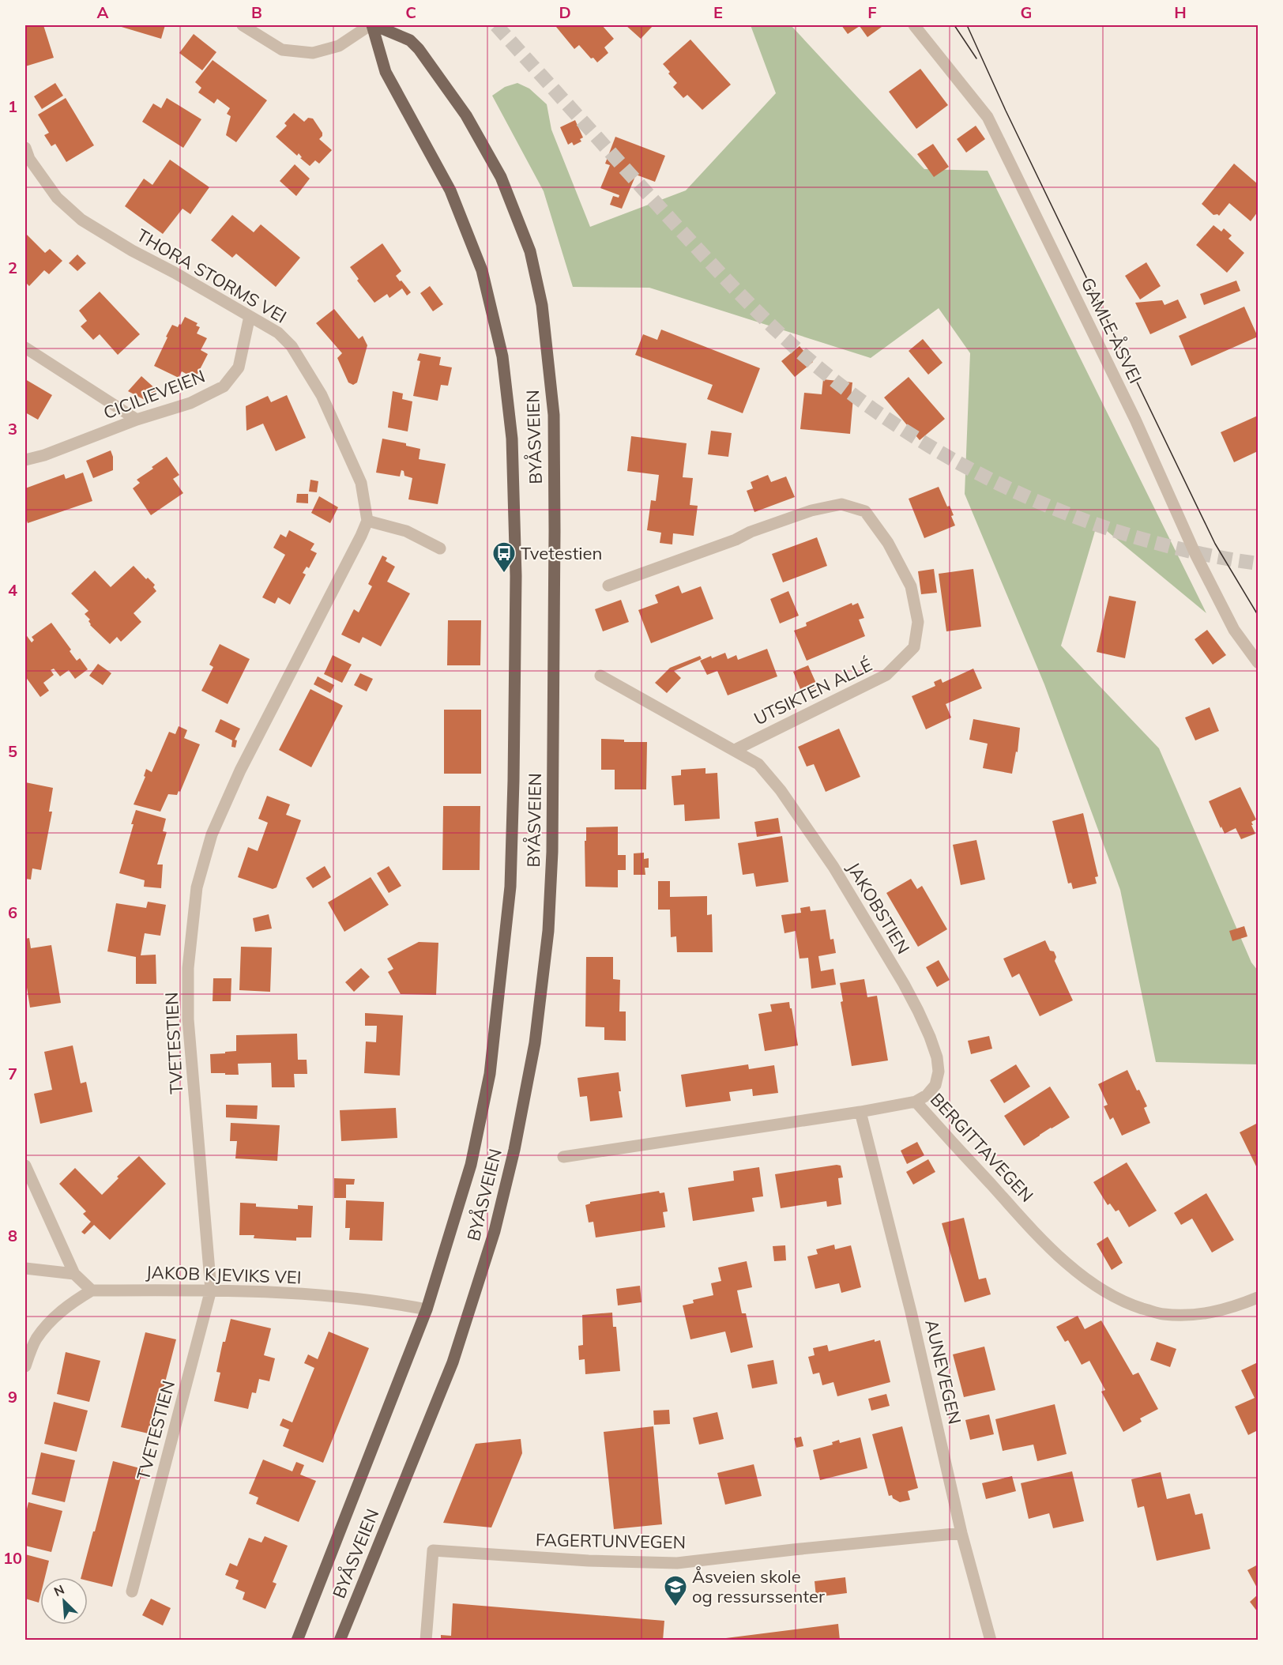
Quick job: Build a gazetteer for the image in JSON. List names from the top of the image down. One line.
{"streets":{"main road":["BYÅSVEIEN"],"street":["THORA STORMS VEI","GAMLE ÅSVEI","CICILIEVEIEN","UTSIKTEN ALLÉ","JAKOBSTIEN","TVETESTIEN","BERGITTAVEGEN","JAKOB KJEVIKS VEI","AUNEVEGEN","FAGERTUNVEGEN"]},"crossings":[["THORA STORMS VEI","CICILIEVEIEN"],["THORA STORMS VEI","TVETESTIEN"],["BYÅSVEIEN","JAKOB KJEVIKS VEI"],["UTSIKTEN ALLÉ","JAKOBSTIEN"],["JAKOBSTIEN","BERGITTAVEGEN"],["TVETESTIEN","JAKOB KJEVIKS VEI"],["BERGITTAVEGEN","AUNEVEGEN"],["AUNEVEGEN","FAGERTUNVEGEN"]],"places":{"bus stop":["Tvetestien"],"school or university":["Åsveien skole og ressurssenter"]},"north":"top left","grid":{"columns":["A","B","C","D","E","F","G","H"],"rows":["1","2","3","4","5","6","7","8","9","10"]}}
